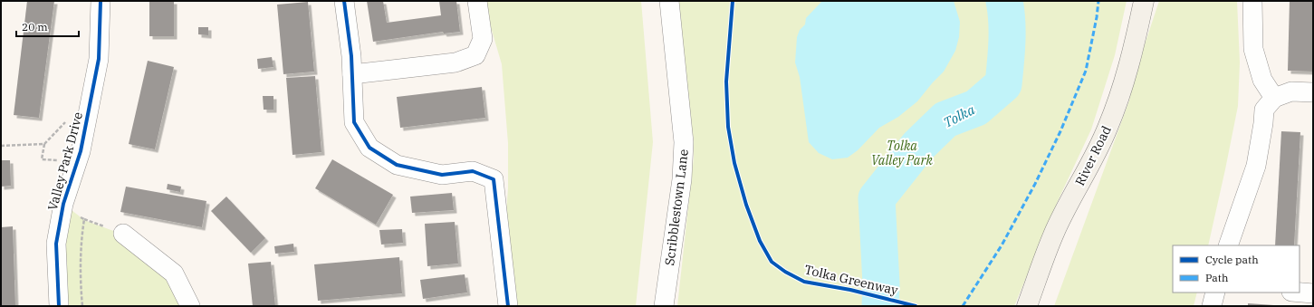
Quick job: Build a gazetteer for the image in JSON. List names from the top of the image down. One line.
{"streets":{"main road":["River Road"],"street":["Valley Park Drive","Scribblestown Lane"],"cycle path":["Tolka Greenway"]},"water":["Tolka"],"parks":["Tolka Valley Park"],"legend":["Cycle path","Path"],"scale_bar":"20 m"}
